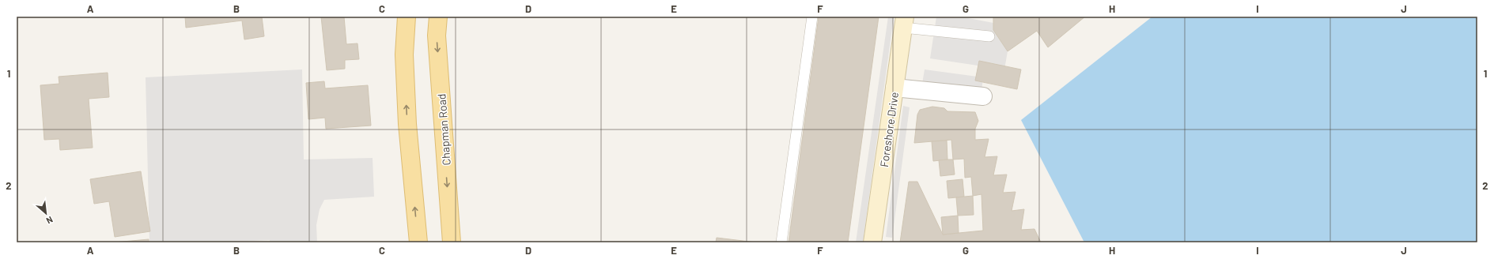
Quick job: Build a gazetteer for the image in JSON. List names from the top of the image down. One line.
{"streets":{"main road":["Chapman Road"],"street":["Foreshore Drive"]},"north":"bottom right","grid":{"columns":["A","B","C","D","E","F","G","H","I","J"],"rows":["1","2"]}}
